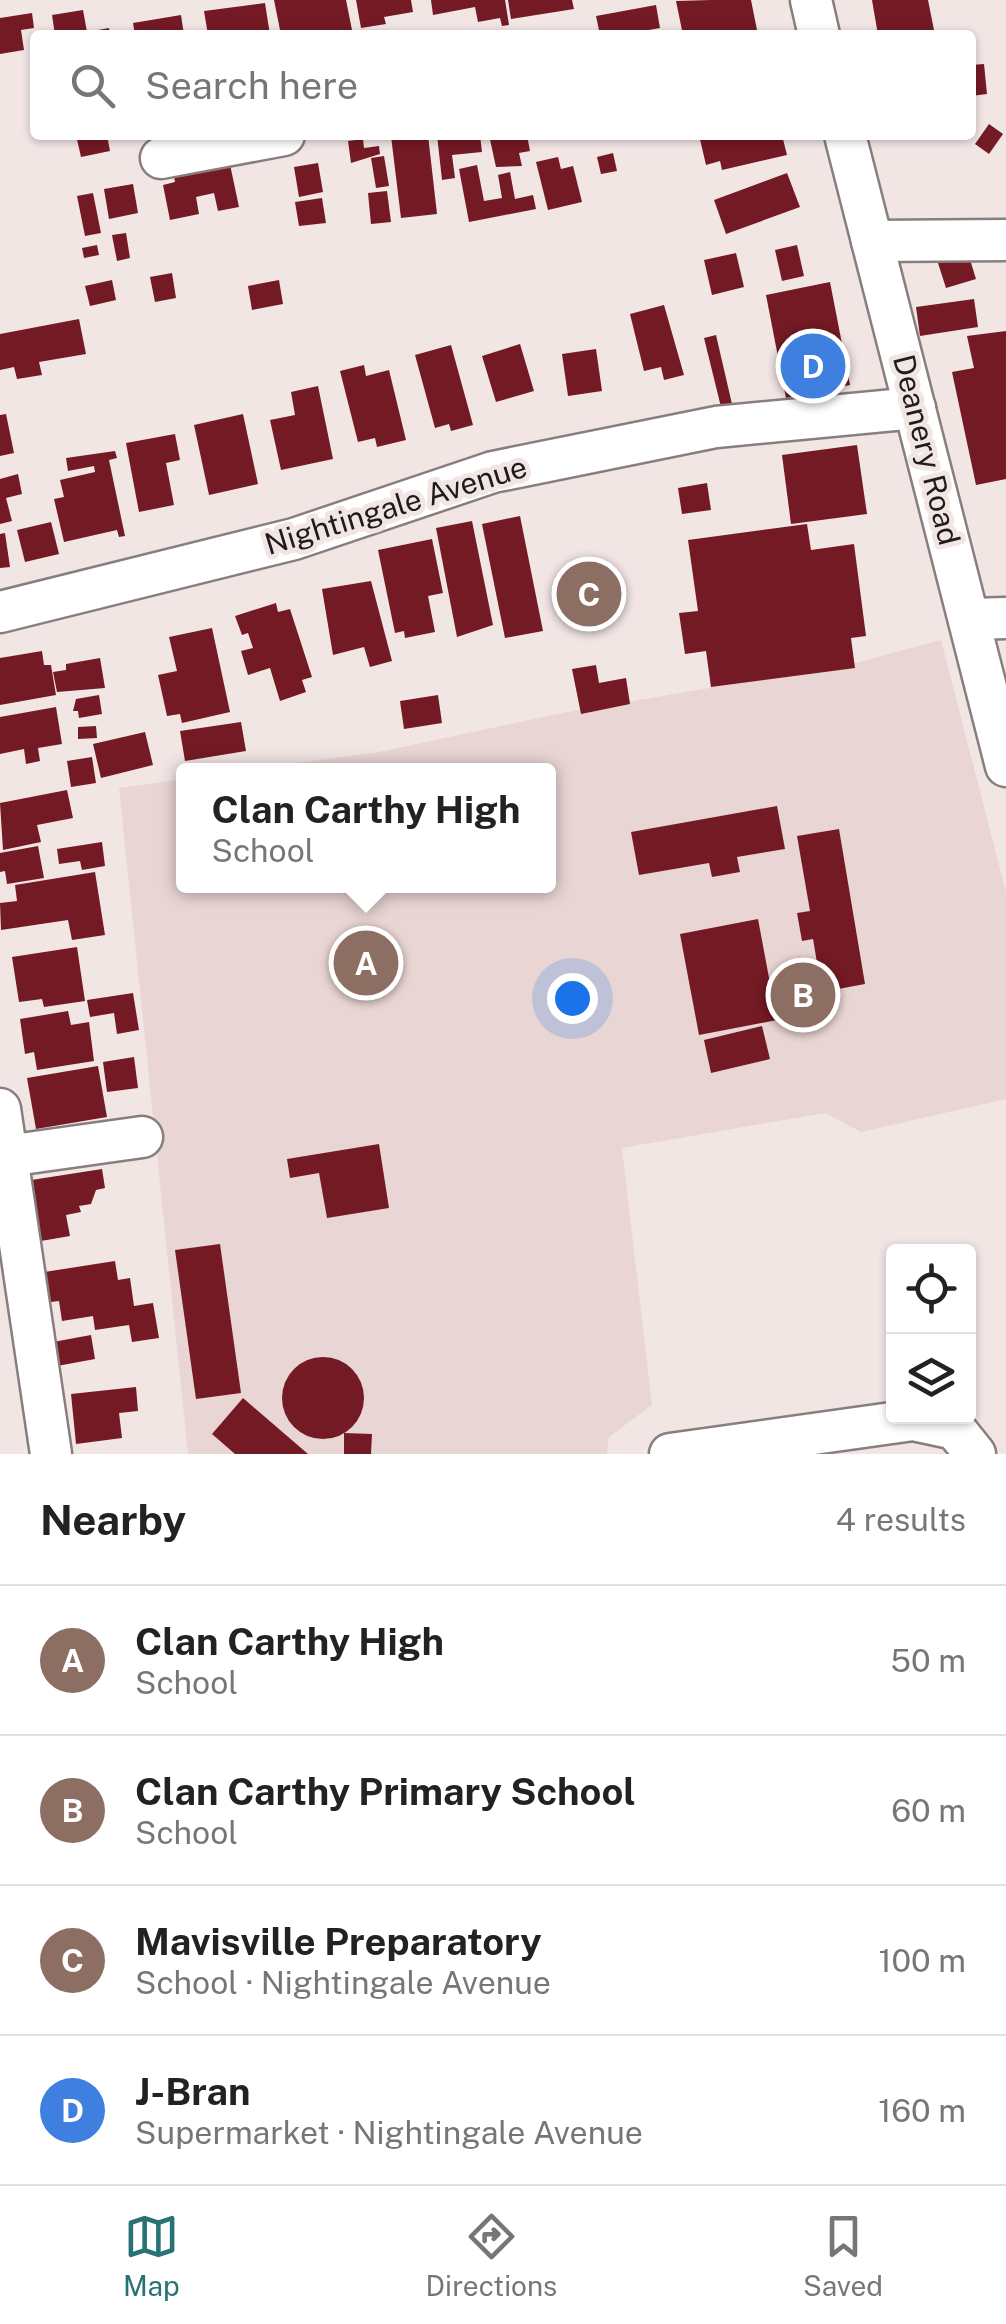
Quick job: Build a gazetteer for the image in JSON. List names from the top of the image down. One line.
{"streets":{"street":["Deanery Road","Nightingale Avenue"]},"crossings":[["Deanery Road","Nightingale Avenue"]],"page":{"search":"Search here","pins":["D","C","A","B"],"popup":["Clan Carthy High","School"],"heading":["Nearby","4 results"],"list":[{"mark":"A","name":"Clan Carthy High","note":"School","value":"50 m"},{"mark":"B","name":"Clan Carthy Primary School","note":"School","value":"60 m"},{"mark":"C","name":"Mavisville Preparatory","note":"School · Nightingale Avenue","value":"100 m"},{"mark":"D","name":"J-Bran","note":"Supermarket · Nightingale Avenue","value":"160 m"}],"nav":["Map","Directions","Saved"]}}
